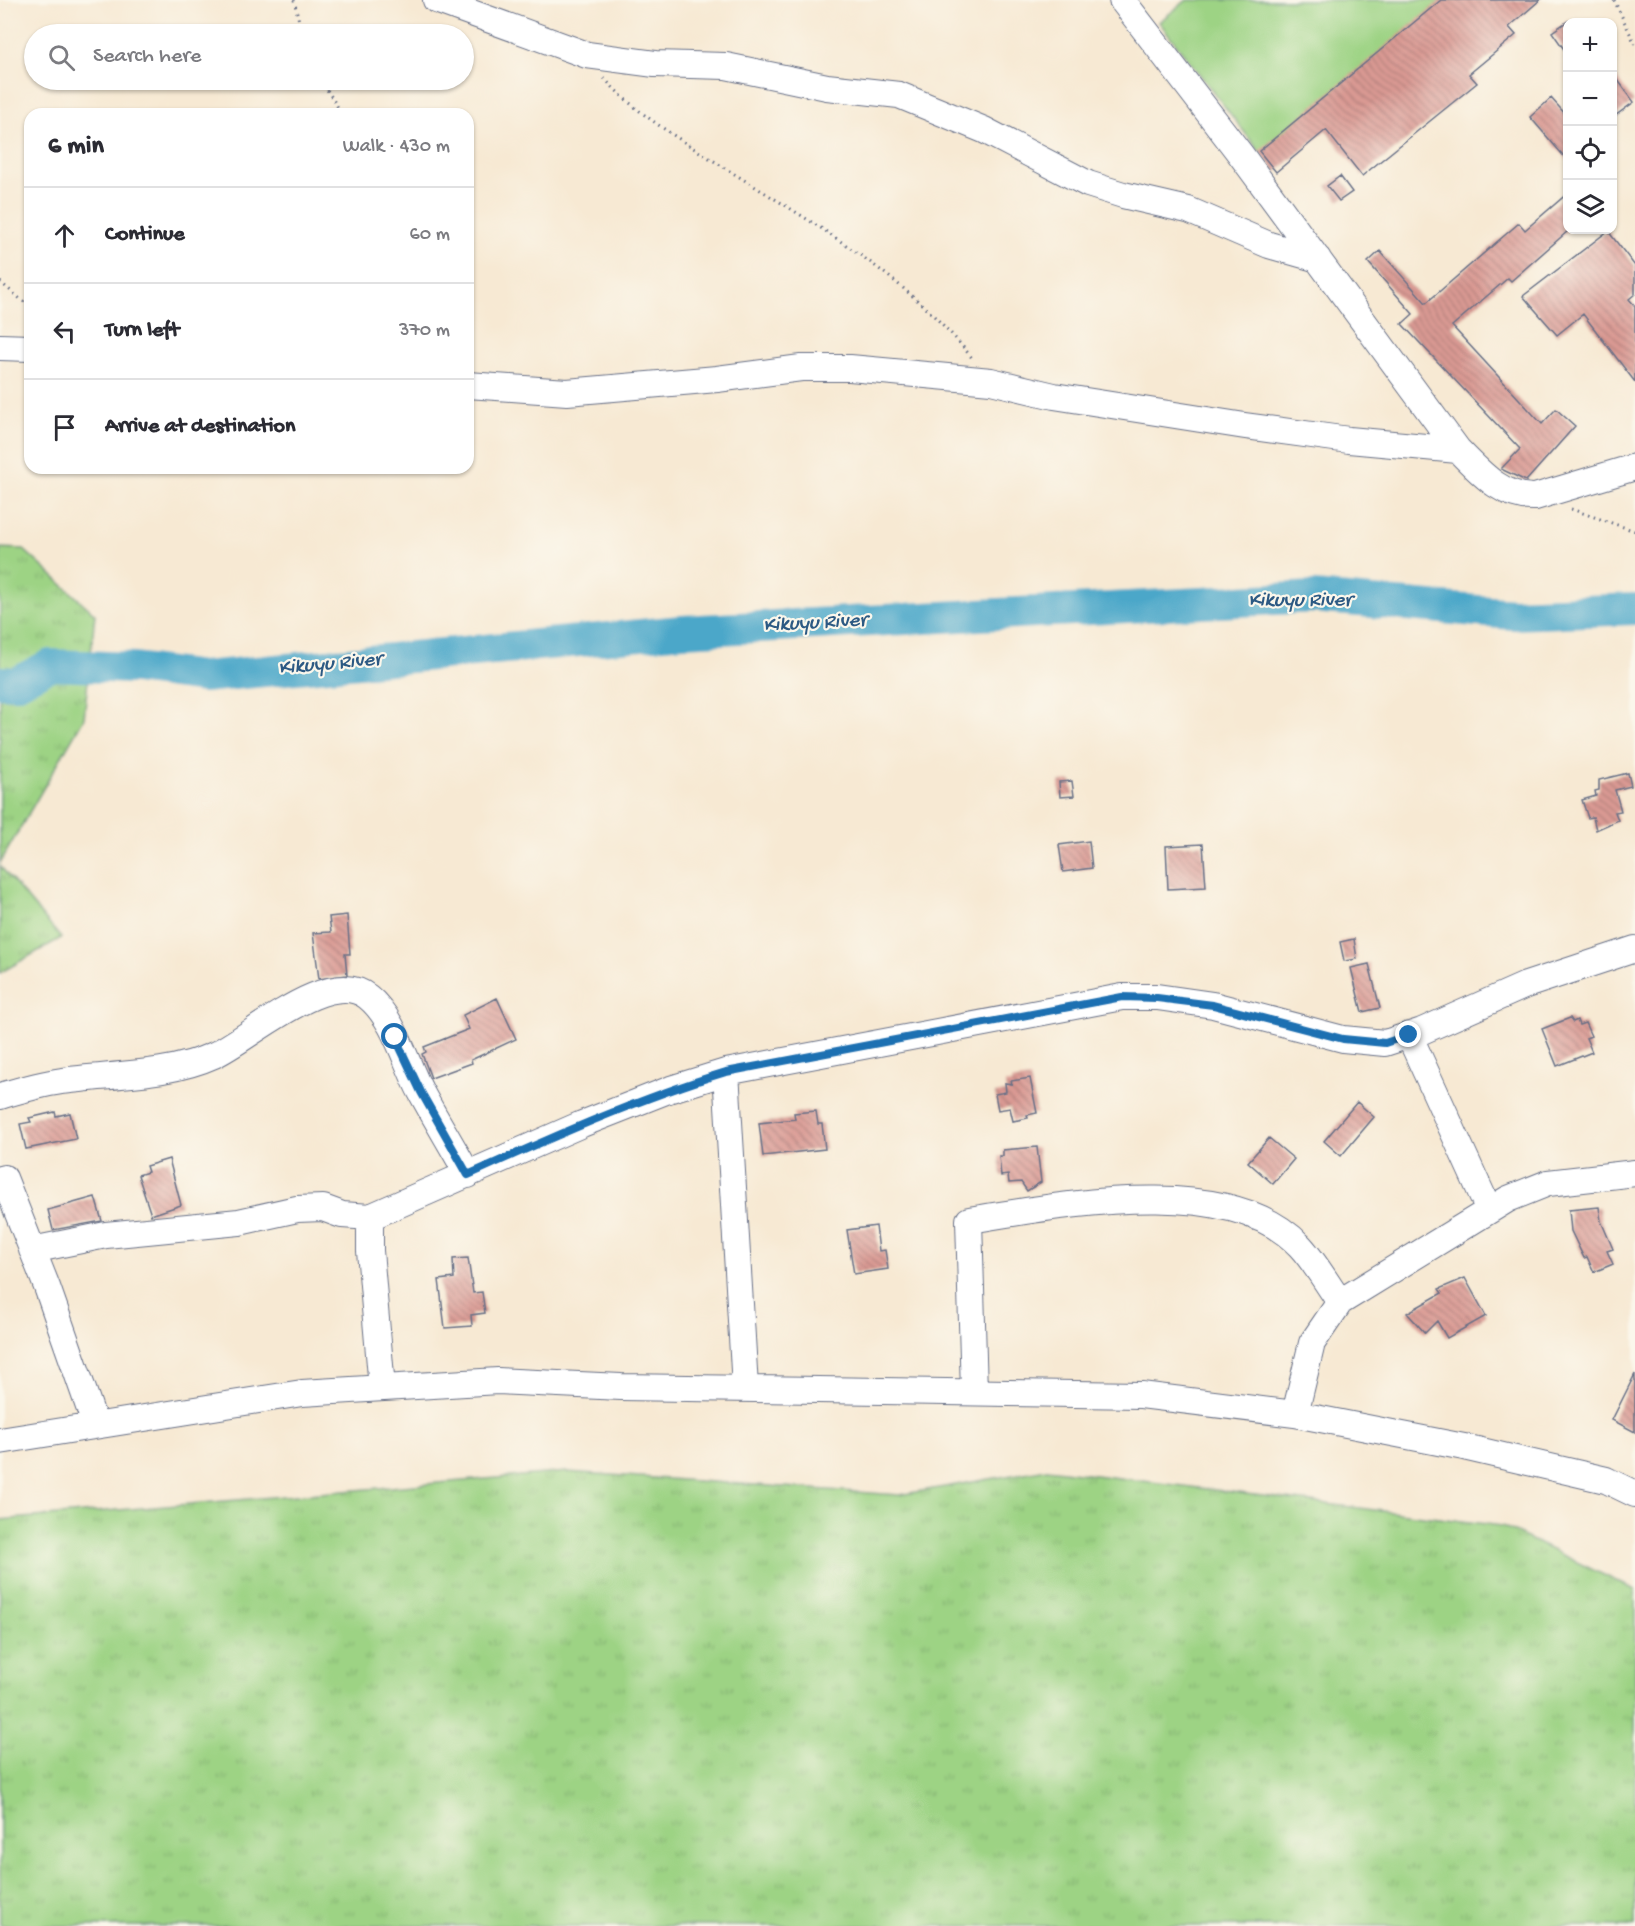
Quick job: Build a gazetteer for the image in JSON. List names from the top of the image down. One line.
{"water":["Kikuyu River"],"page":{"map_buttons":["+","−"],"search":"Search here","heading":["6 min","Walk · 430 m"],"list":[["Continue","60 m"],["Turn left","370 m"],"Arrive at destination"]}}
